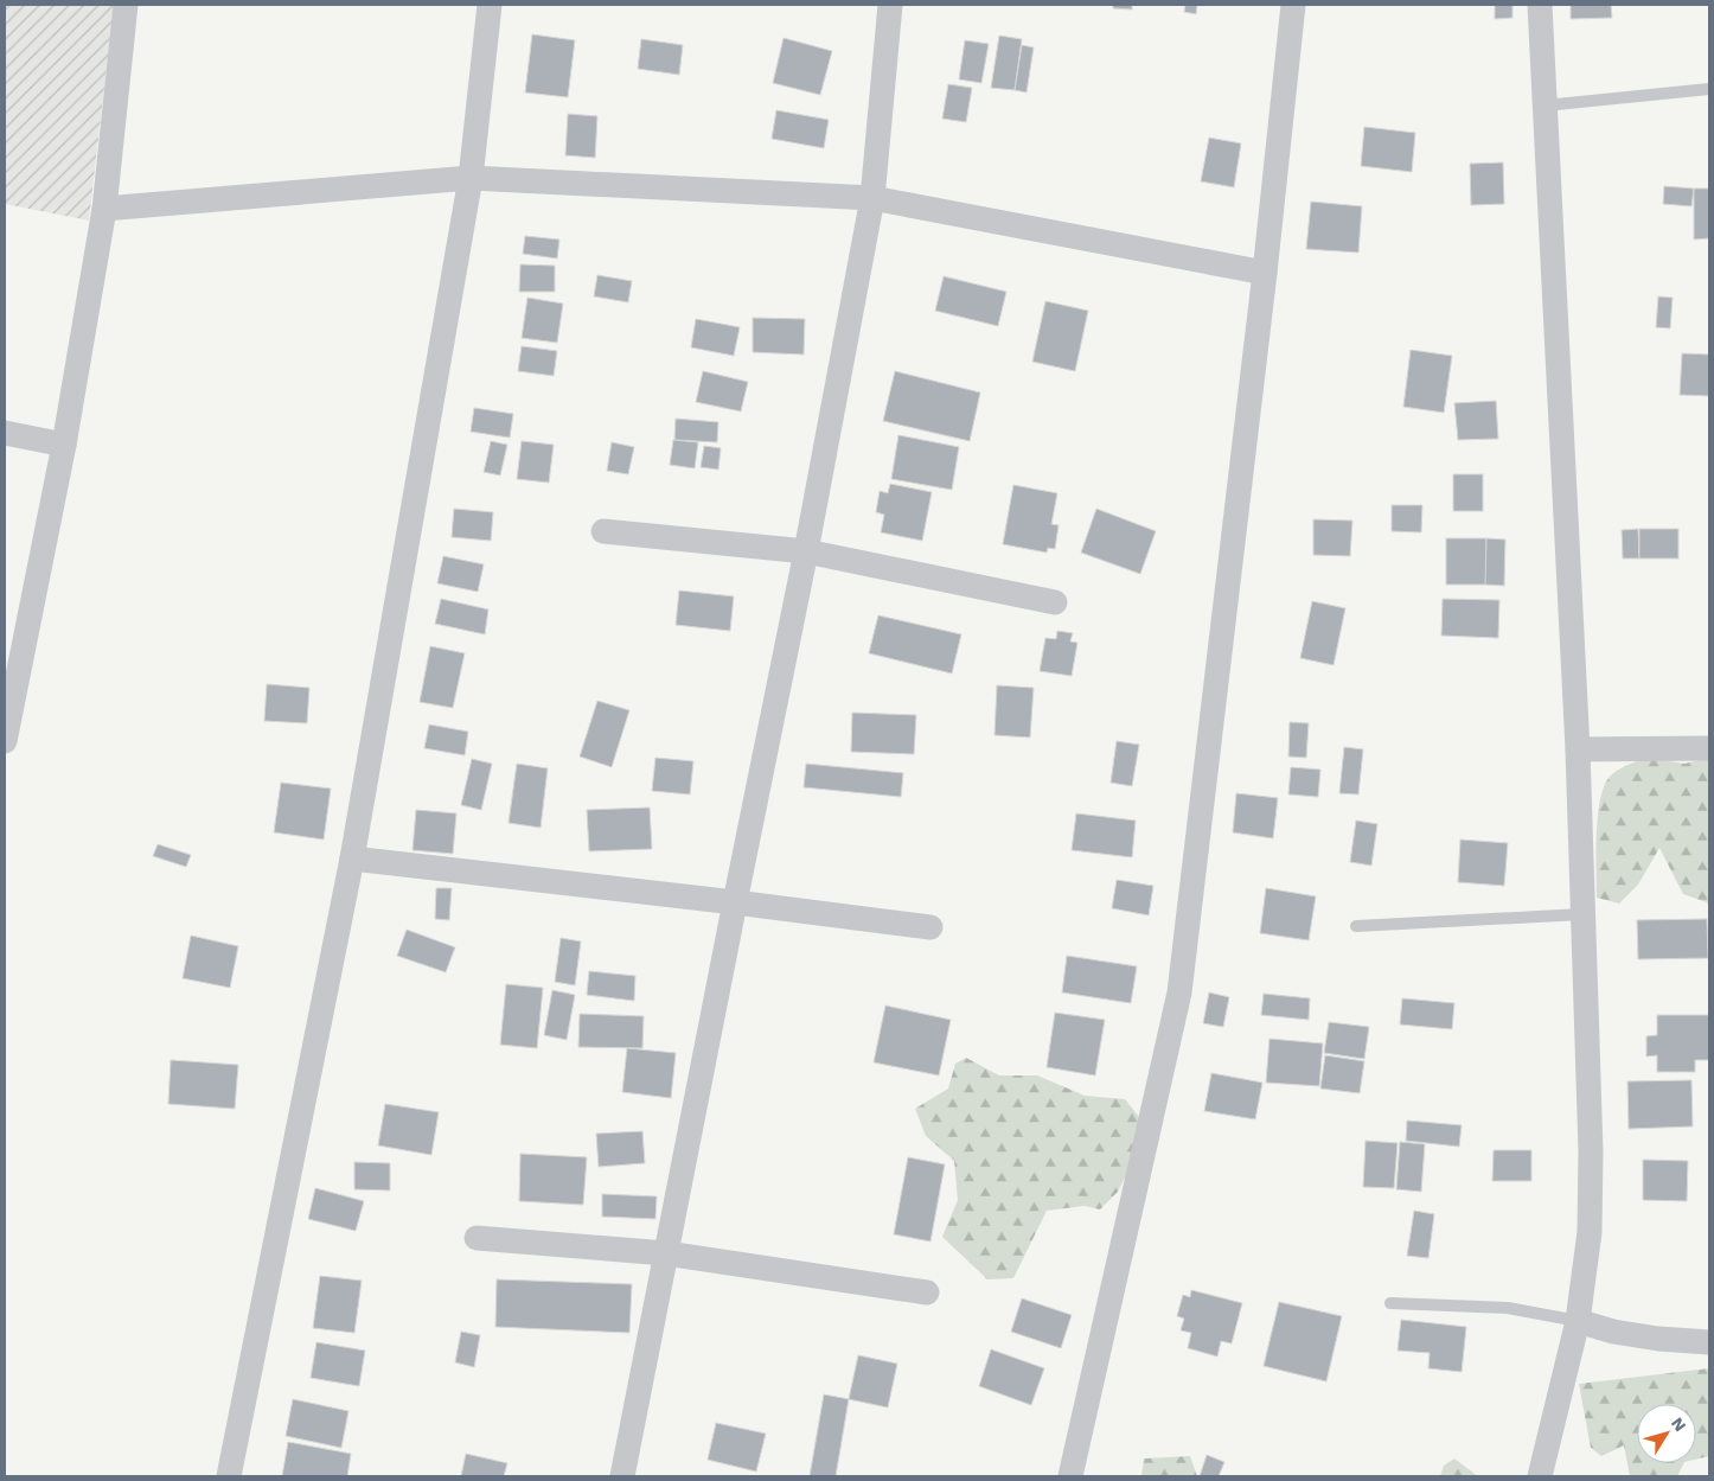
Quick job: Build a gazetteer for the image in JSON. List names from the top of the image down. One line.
{"north":"top right"}
